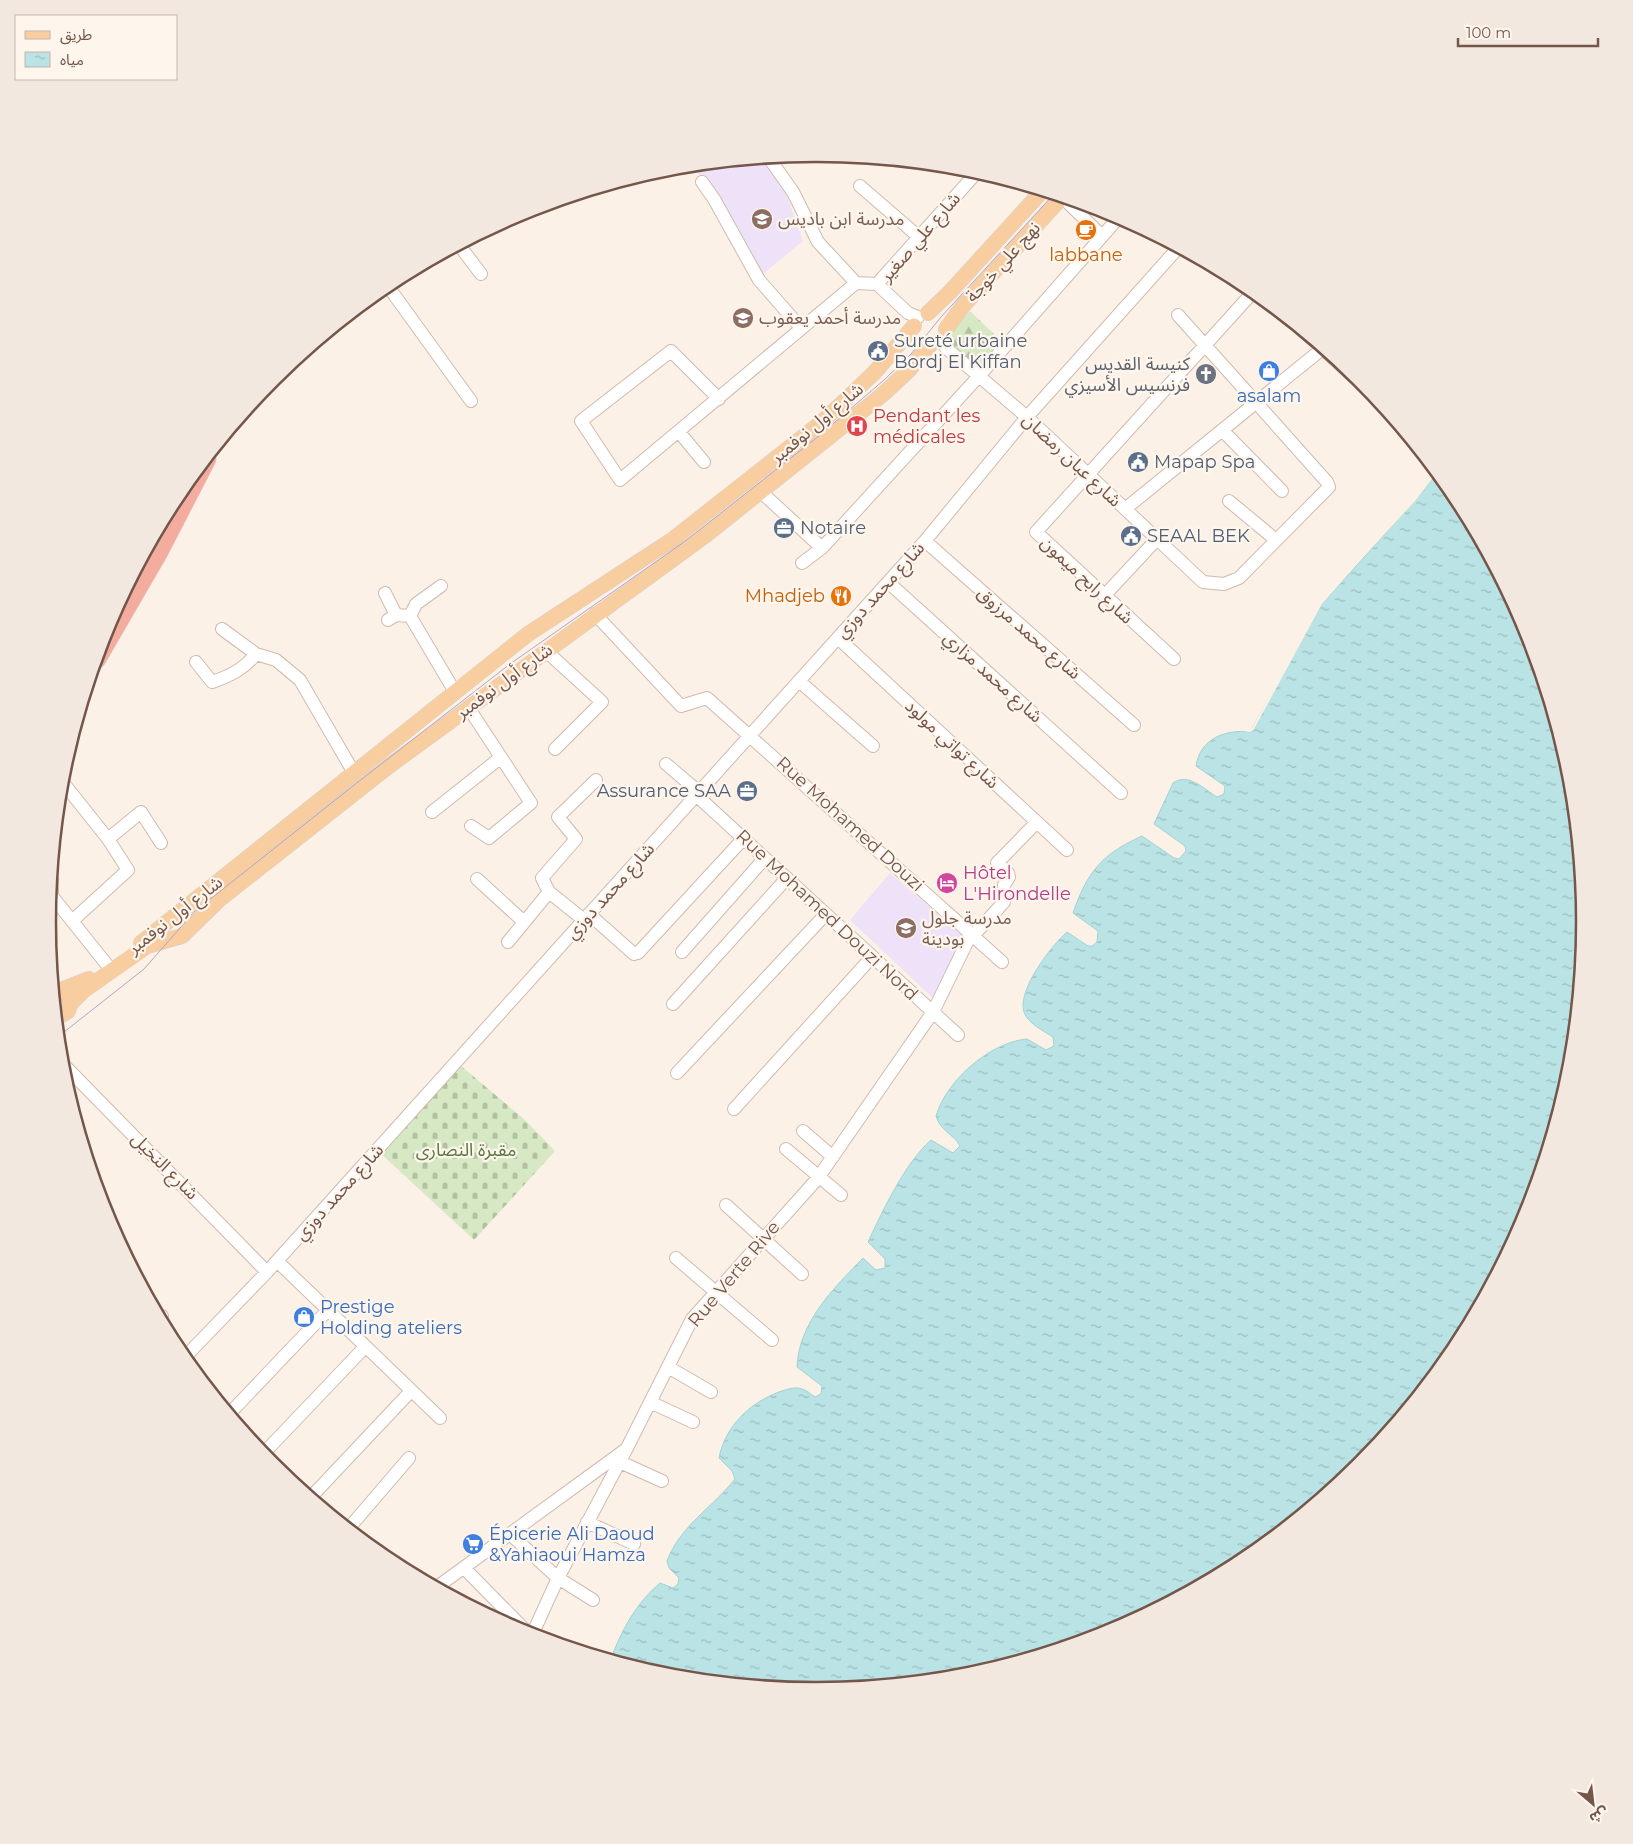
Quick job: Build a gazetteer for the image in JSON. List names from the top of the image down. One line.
{"streets":{"main road":["نهج علي خوجة","شارع أول نوفمبر"],"street":["شارع علي صغير","شارع عبان رمضان","شارع رابح ميمون","شارع محمد دوزي","شارع محمد مرزوق","شارع محمد مزاري","شارع تواتي مولود","Rue Mohamed Douzi","Rue Mohamed Douzi Nord","شارع النخيل","Rue Verte Rive"]},"crossings":[["شارع علي صغير","نهج علي خوجة"],["شارع علي صغير","شارع أول نوفمبر"],["نهج علي خوجة","شارع أول نوفمبر"],["نهج علي خوجة","شارع عبان رمضان"],["شارع أول نوفمبر","شارع عبان رمضان"],["شارع أول نوفمبر","Rue Mohamed Douzi"],["شارع عبان رمضان","شارع رابح ميمون"],["شارع عبان رمضان","شارع محمد دوزي"],["شارع محمد دوزي","شارع محمد مرزوق"],["شارع محمد دوزي","شارع محمد مزاري"],["شارع محمد دوزي","شارع تواتي مولود"],["شارع محمد دوزي","Rue Mohamed Douzi"],["شارع محمد دوزي","Rue Mohamed Douzi Nord"],["شارع محمد دوزي","شارع النخيل"],["شارع تواتي مولود","Rue Verte Rive"],["Rue Mohamed Douzi","Rue Verte Rive"],["Rue Mohamed Douzi Nord","Rue Verte Rive"]],"parks":["مقبرة النصارى"],"places":{"school or university":["مدرسة ابن باديس","مدرسة أحمد يعقوب","مدرسة جلول بودينة"],"cafe":["labbane"],"public building":["Sureté urbaine Bordj El Kiffan","Mapap Spa","SEAAL BEK"],"shop":["asalam","Prestige Holding ateliers"],"church":["كنيسة القديس فرنسيس الأسيزي"],"hospital":["Pendant les médicales"],"office":["Notaire","Assurance SAA"],"restaurant":["Mhadjeb"],"hotel":["Hôtel L'Hirondelle"],"supermarket":["Épicerie Ali Daoud &Yahiaoui Hamza"]},"legend":["طريق","مياه"],"scale_bar":"100 m","north":"bottom right"}
